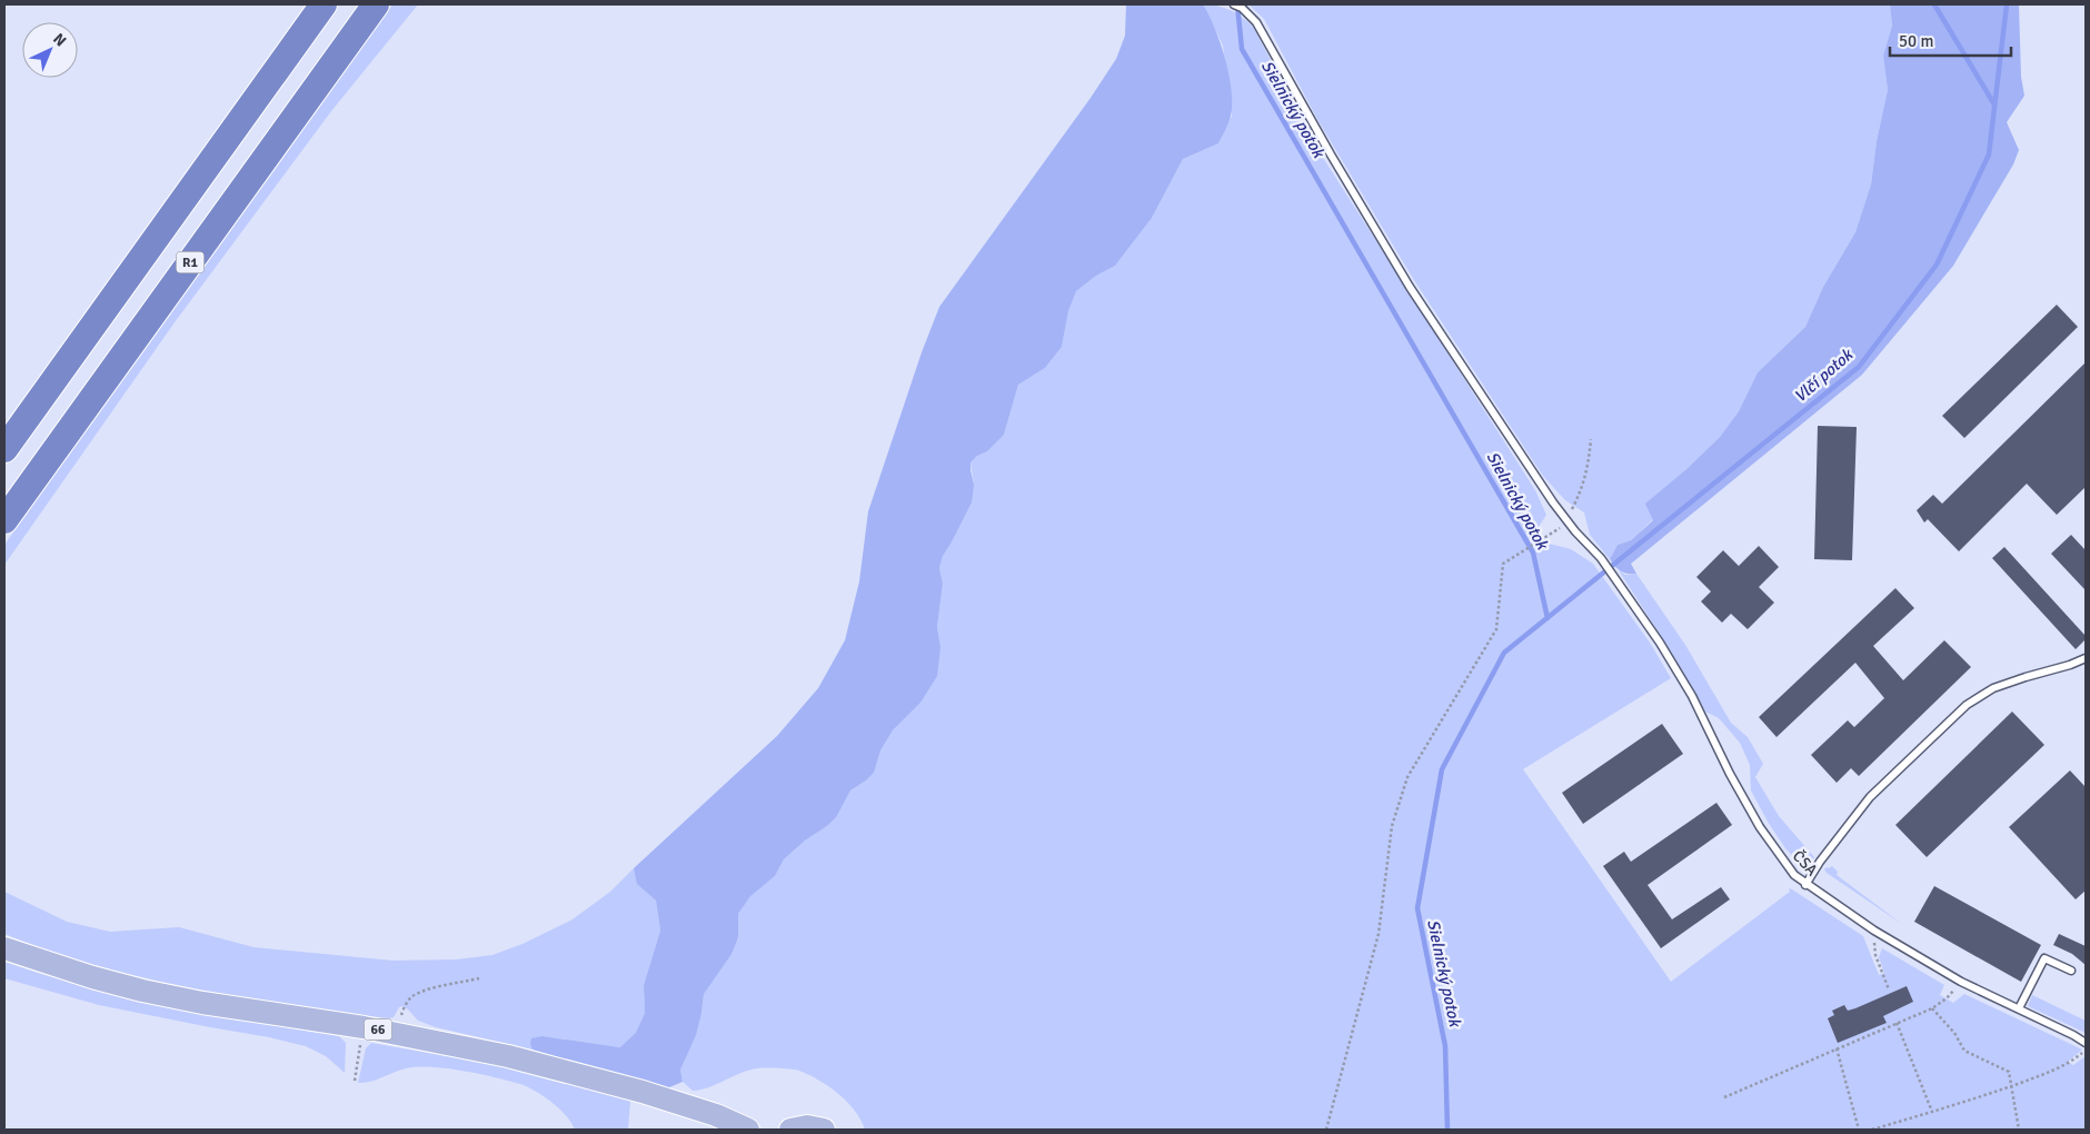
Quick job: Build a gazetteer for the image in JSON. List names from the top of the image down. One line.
{"streets":{"highway":["R1"],"main road":["66"],"lane":["ČSA"]},"water":["Sielnický potok","Vlčí potok"],"scale_bar":"50 m","north":"top right"}
